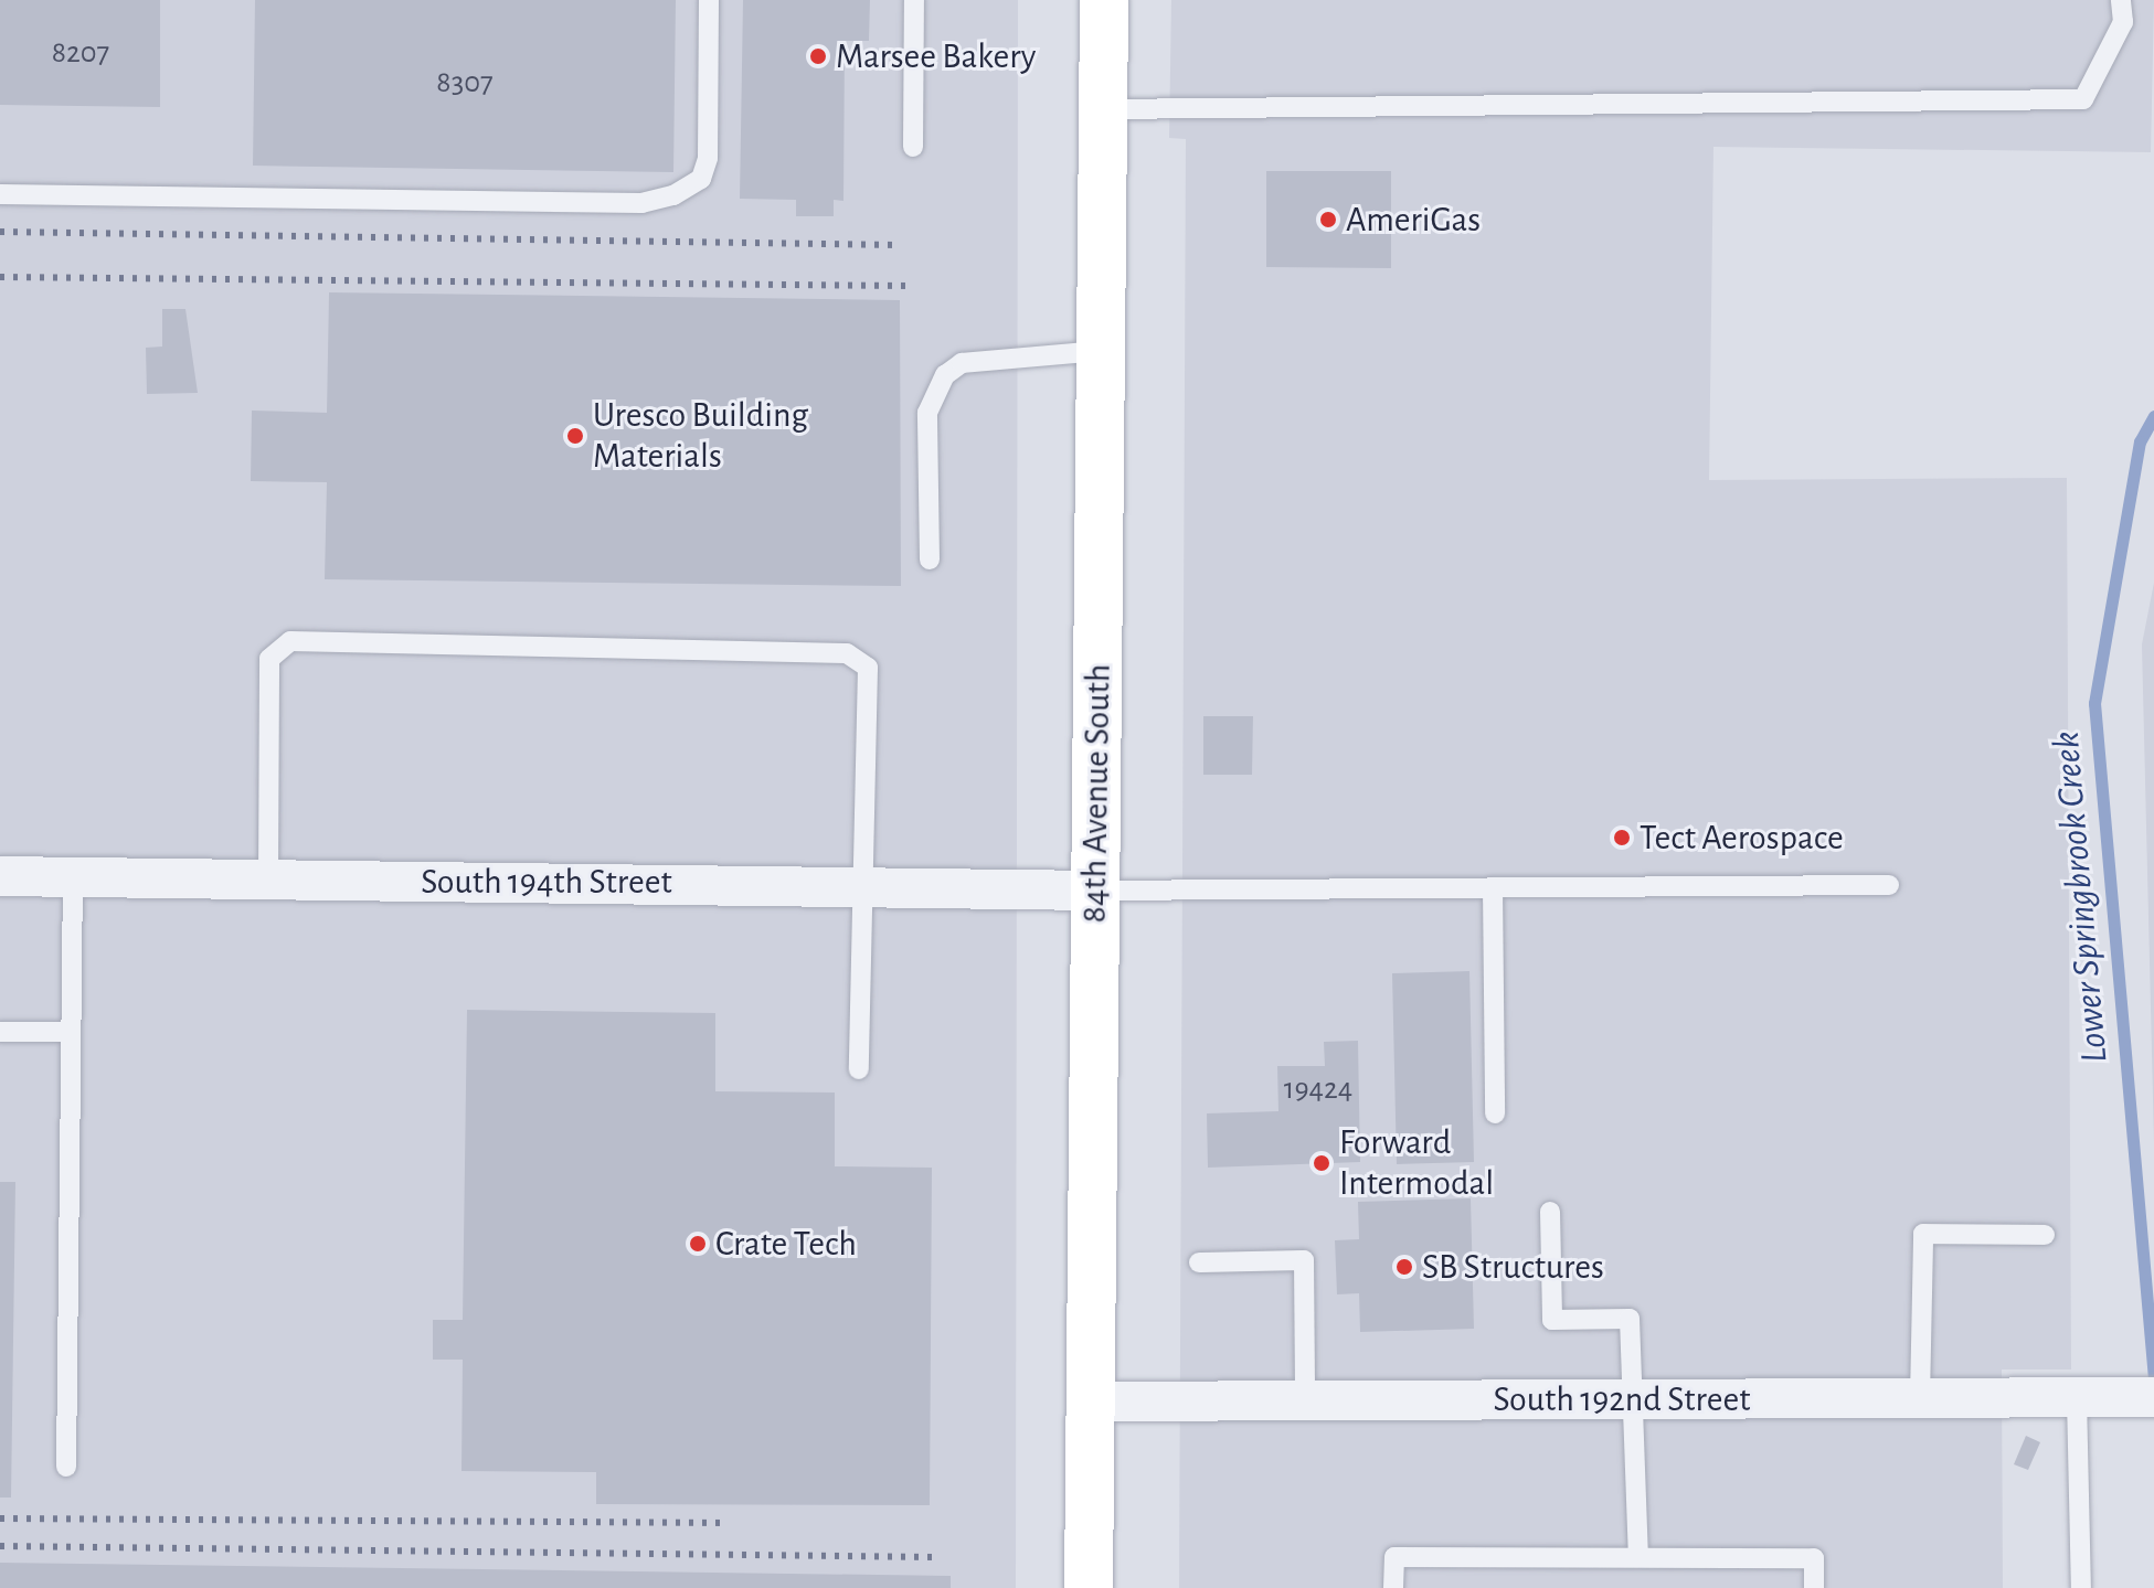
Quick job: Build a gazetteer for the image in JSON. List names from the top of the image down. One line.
{"streets":{"main road":["84th Avenue South"],"street":["South 194th Street","South 192nd Street"]},"crossings":[["84th Avenue South","South 194th Street"],["84th Avenue South","South 192nd Street"]],"water":["Lower Springbrook Creek"],"places":["Marsee Bakery","AmeriGas","Uresco Building Materials","Tect Aerospace","Forward Intermodal","Crate Tech","SB Structures"],"house_numbers":["8207","8307","19424"]}
